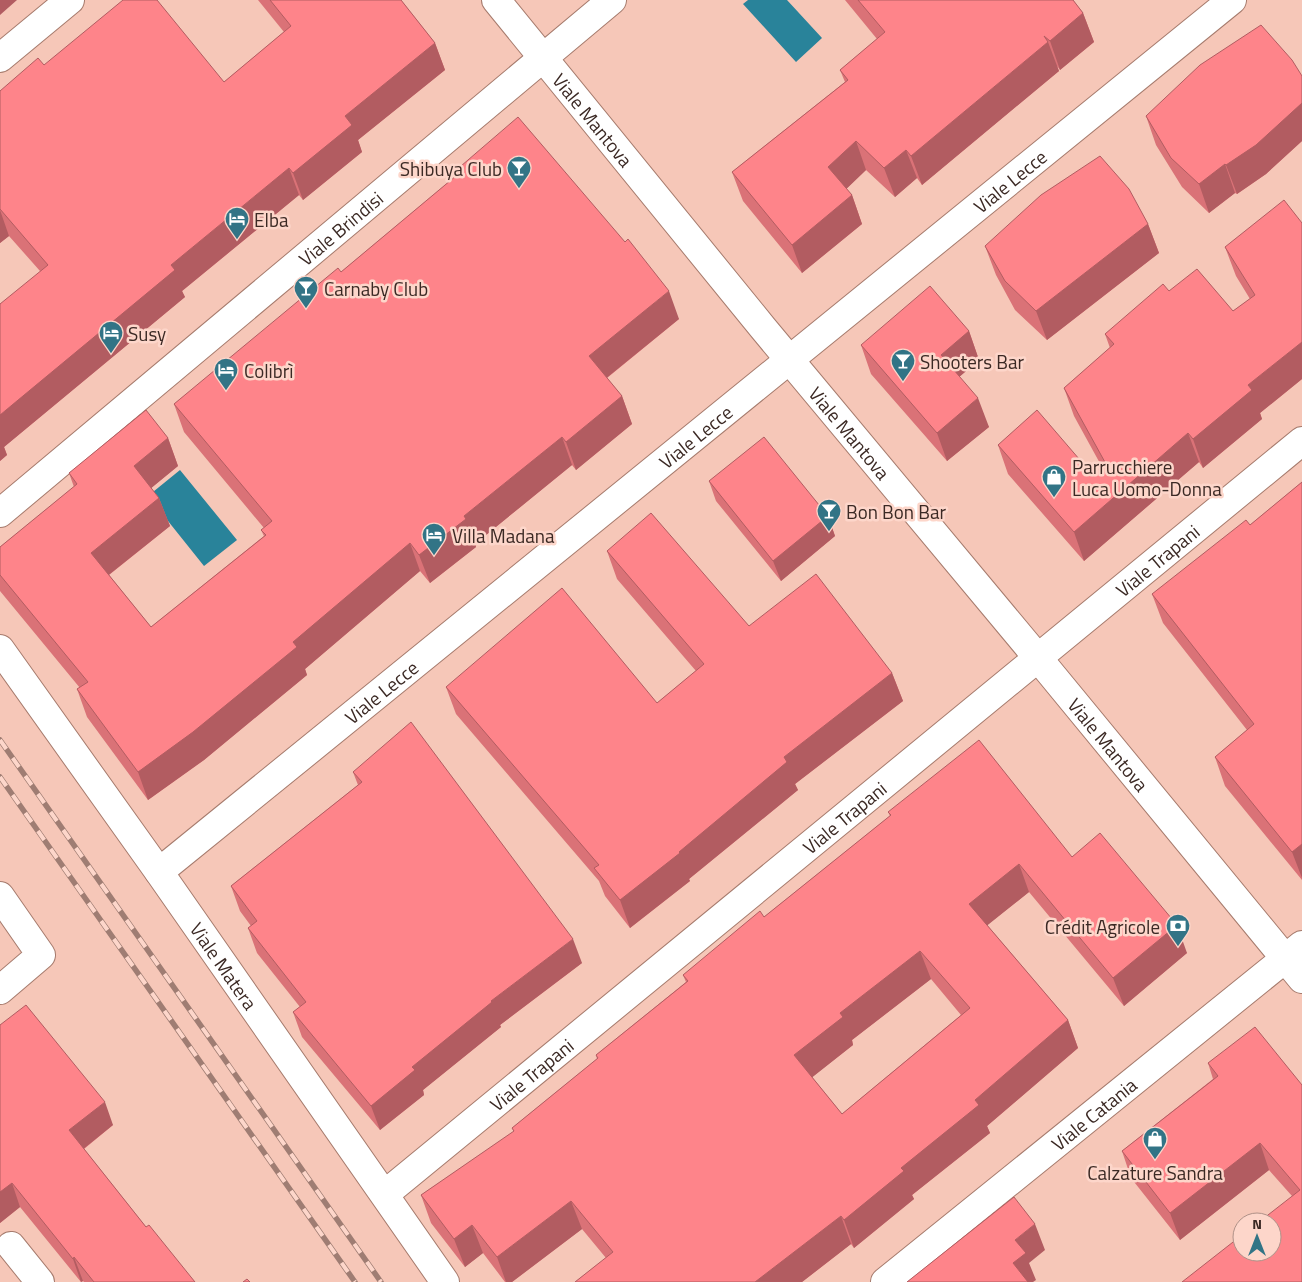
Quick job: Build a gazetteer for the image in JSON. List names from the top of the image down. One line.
{"streets":{"street":["Viale Mantova","Viale Lecce","Viale Brindisi","Viale Trapani","Viale Matera","Viale Catania"]},"crossings":[["Viale Mantova","Viale Lecce"],["Viale Mantova","Viale Brindisi"],["Viale Mantova","Viale Trapani"],["Viale Mantova","Viale Catania"],["Viale Lecce","Viale Matera"],["Viale Trapani","Viale Matera"]],"places":{"bar":["Shibuya Club","Carnaby Club","Shooters Bar","Bon Bon Bar"],"hotel":["Elba","Susy","Colibrì","Villa Madana"],"shop":["Parrucchiere Luca Uomo-Donna","Calzature Sandra"],"bank":["Crédit Agricole"]},"north":"top"}
